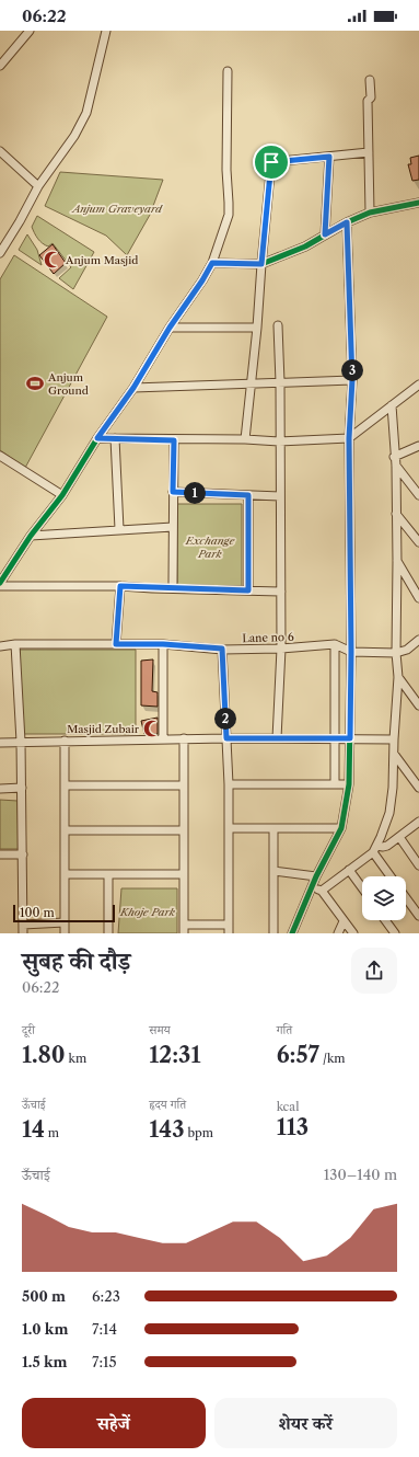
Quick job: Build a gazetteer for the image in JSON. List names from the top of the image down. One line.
{"streets":{"street":["Lane no 6"]},"parks":["Anjum Graveyard","Exchange Park","Khoje Park"],"places":{"mosque":["Anjum Masjid","Masjid Zubair"],"sports":["Anjum Ground"]},"scale_bar":"100 m","page":{"status":"06:22","pins":["3","1","2"],"scale":"100 m","heading":["सुबह की दौड़","06:22"],"stats":[["दूरी","1.80 km"],["समय","12:31"],["गति","6:57 /km"],["ऊँचाई","14 m"],["हृदय गति","143 bpm"],["kcal","113"]],"chart":["ऊँचाई","130–140 m"],"list":[{"name":"500 m","note":"6:23"},{"name":"1.0 km","note":"7:14"},{"name":"1.5 km","note":"7:15"}],"buttons":["सहेजें","शेयर करें"]}}
